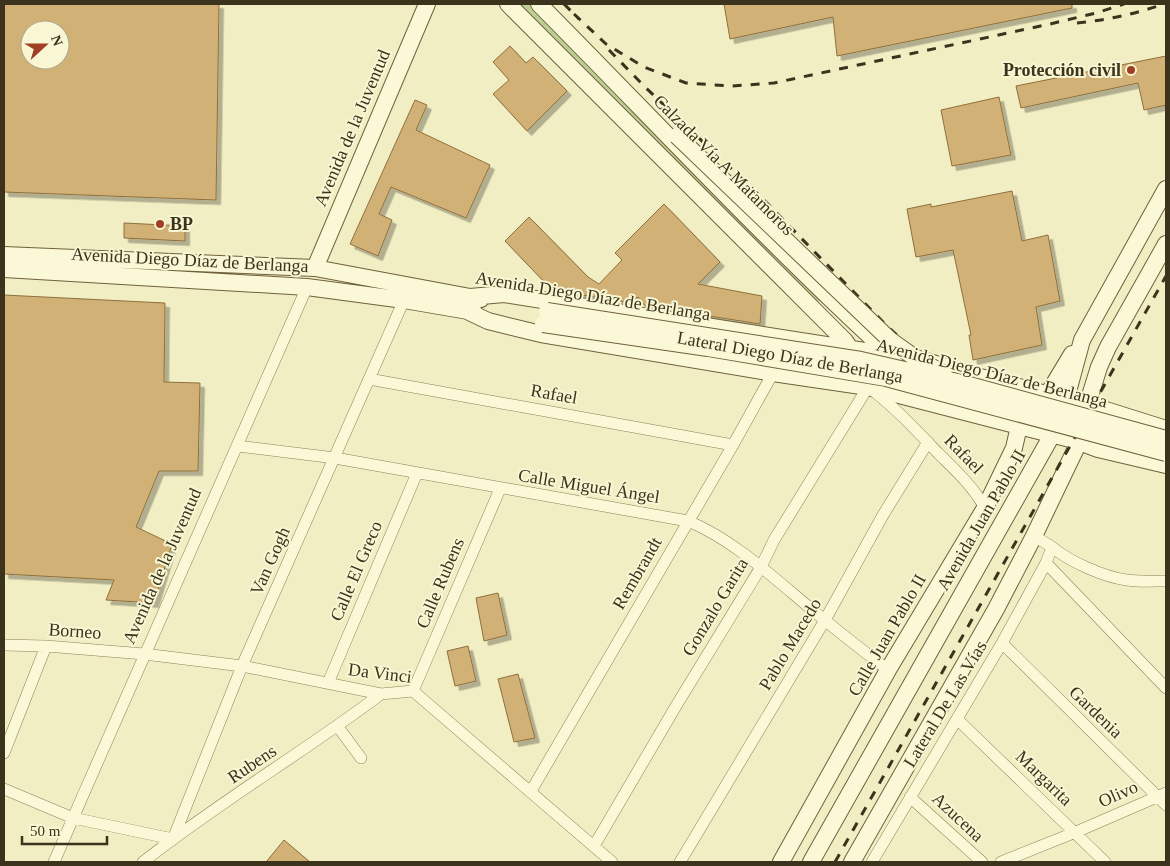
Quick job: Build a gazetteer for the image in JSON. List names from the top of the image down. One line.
{"streets":{"main road":["Avenida de la Juventud","Calzada Vía A Matamoros","Avenida Diego Díaz de Berlanga","Lateral Diego Díaz de Berlanga","Avenida Juan Pablo II","Calle Juan Pablo II"],"street":["Rafael","Calle Miguel Ángel","Van Gogh","Calle El Greco","Rembrandt","Calle Rubens","Gonzalo Garita","Borneo","Pablo Macedo","Da Vinci","Lateral De Las Vías","Gardenia","Rubens","Margarita","Olivo","Azucena"]},"crossings":[["Avenida de la Juventud","Avenida Diego Díaz de Berlanga"],["Avenida de la Juventud","Calle Miguel Ángel"],["Avenida de la Juventud","Borneo"],["Avenida de la Juventud","Da Vinci"],["Calzada Vía A Matamoros","Lateral Diego Díaz de Berlanga"],["Avenida Diego Díaz de Berlanga","Lateral Diego Díaz de Berlanga"],["Avenida Diego Díaz de Berlanga","Van Gogh"],["Lateral Diego Díaz de Berlanga","Rafael"],["Lateral Diego Díaz de Berlanga","Avenida Juan Pablo II"],["Lateral Diego Díaz de Berlanga","Rembrandt"],["Lateral Diego Díaz de Berlanga","Gonzalo Garita"],["Lateral Diego Díaz de Berlanga","Calle Juan Pablo II"],["Rafael","Van Gogh"],["Rafael","Rembrandt"],["Rafael","Gonzalo Garita"],["Rafael","Calle Juan Pablo II"],["Rafael","Pablo Macedo"],["Calle Miguel Ángel","Van Gogh"],["Calle Miguel Ángel","Calle El Greco"],["Calle Miguel Ángel","Rembrandt"],["Calle Miguel Ángel","Calle Rubens"],["Calle Miguel Ángel","Gonzalo Garita"],["Calle Miguel Ángel","Calle Juan Pablo II"],["Calle Miguel Ángel","Pablo Macedo"],["Van Gogh","Da Vinci"],["Van Gogh","Rubens"],["Calle El Greco","Da Vinci"],["Rembrandt","Da Vinci"],["Calle Rubens","Da Vinci"],["Gonzalo Garita","Da Vinci"],["Borneo","Da Vinci"],["Da Vinci","Rubens"],["Lateral De Las Vías","Gardenia"],["Lateral De Las Vías","Margarita"],["Lateral De Las Vías","Azucena"],["Gardenia","Olivo"],["Margarita","Olivo"]],"places":["Protección civil","BP"],"scale_bar":"50 m","north":"right"}
